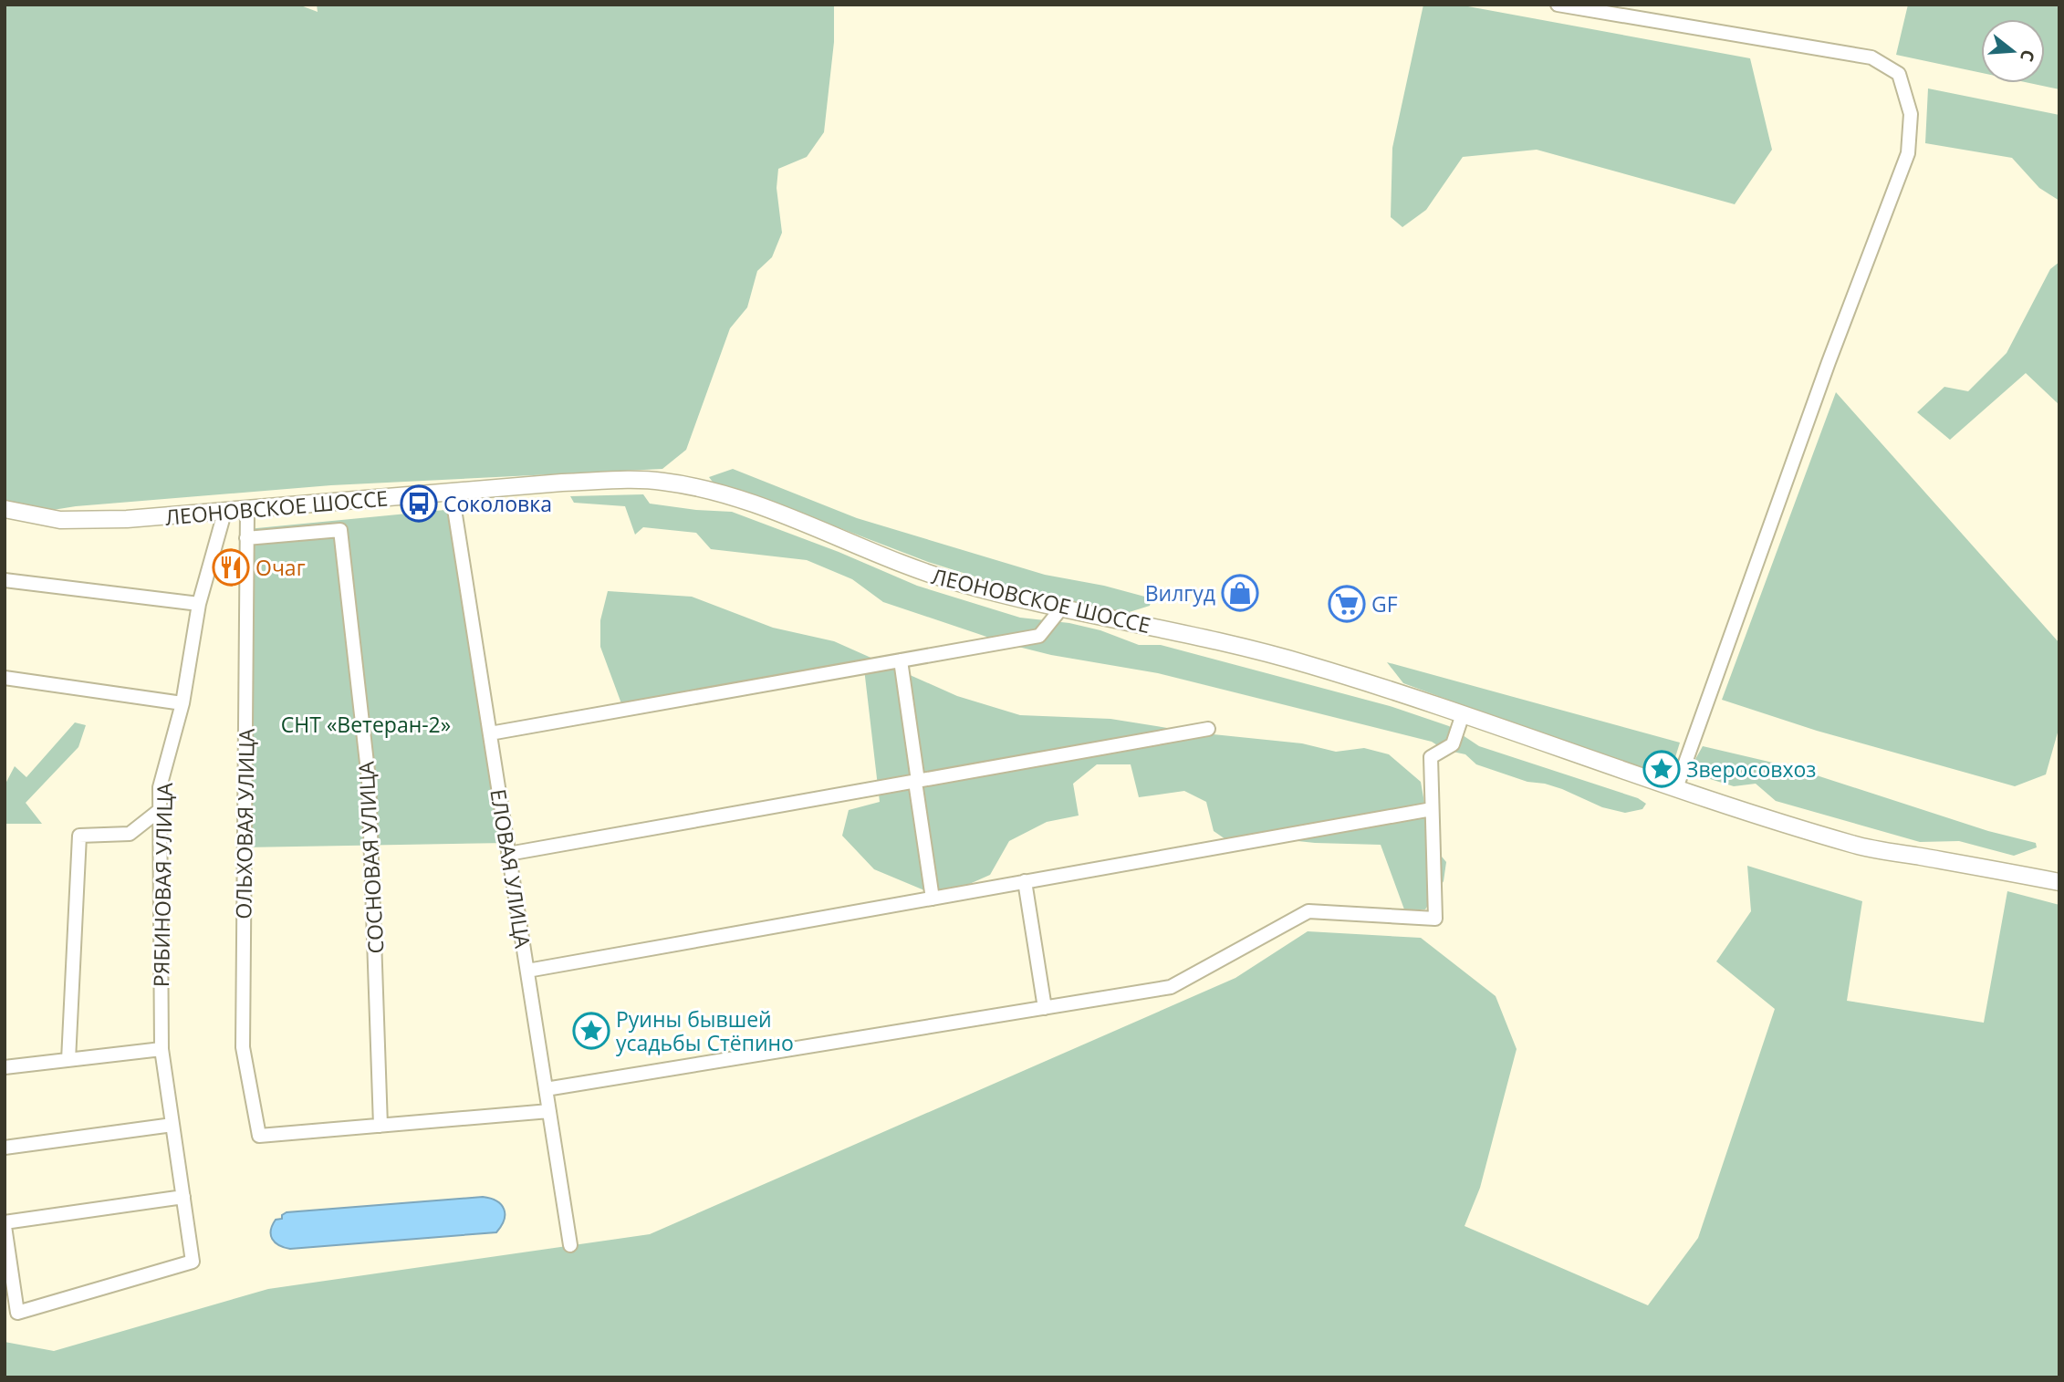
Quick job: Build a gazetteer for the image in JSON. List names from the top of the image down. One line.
{"streets":{"main road":["ЛЕОНОВСКОЕ ШОССЕ"],"street":["ОЛЬХОВАЯ УЛИЦА","СОСНОВАЯ УЛИЦА","ЕЛОВАЯ УЛИЦА","РЯБИНОВАЯ УЛИЦА"]},"crossings":[["ЛЕОНОВСКОЕ ШОССЕ","ОЛЬХОВАЯ УЛИЦА"],["ЛЕОНОВСКОЕ ШОССЕ","ЕЛОВАЯ УЛИЦА"],["ЛЕОНОВСКОЕ ШОССЕ","РЯБИНОВАЯ УЛИЦА"],["ОЛЬХОВАЯ УЛИЦА","СОСНОВАЯ УЛИЦА"]],"parks":["СНТ «Ветеран-2»"],"places":{"bus stop":["Соколовка"],"restaurant":["Очаг"],"shop":["Вилгуд"],"supermarket":["GF"],"place":["Зверосовхоз","Руины бывшей усадьбы Стёпино"]},"north":"right"}
